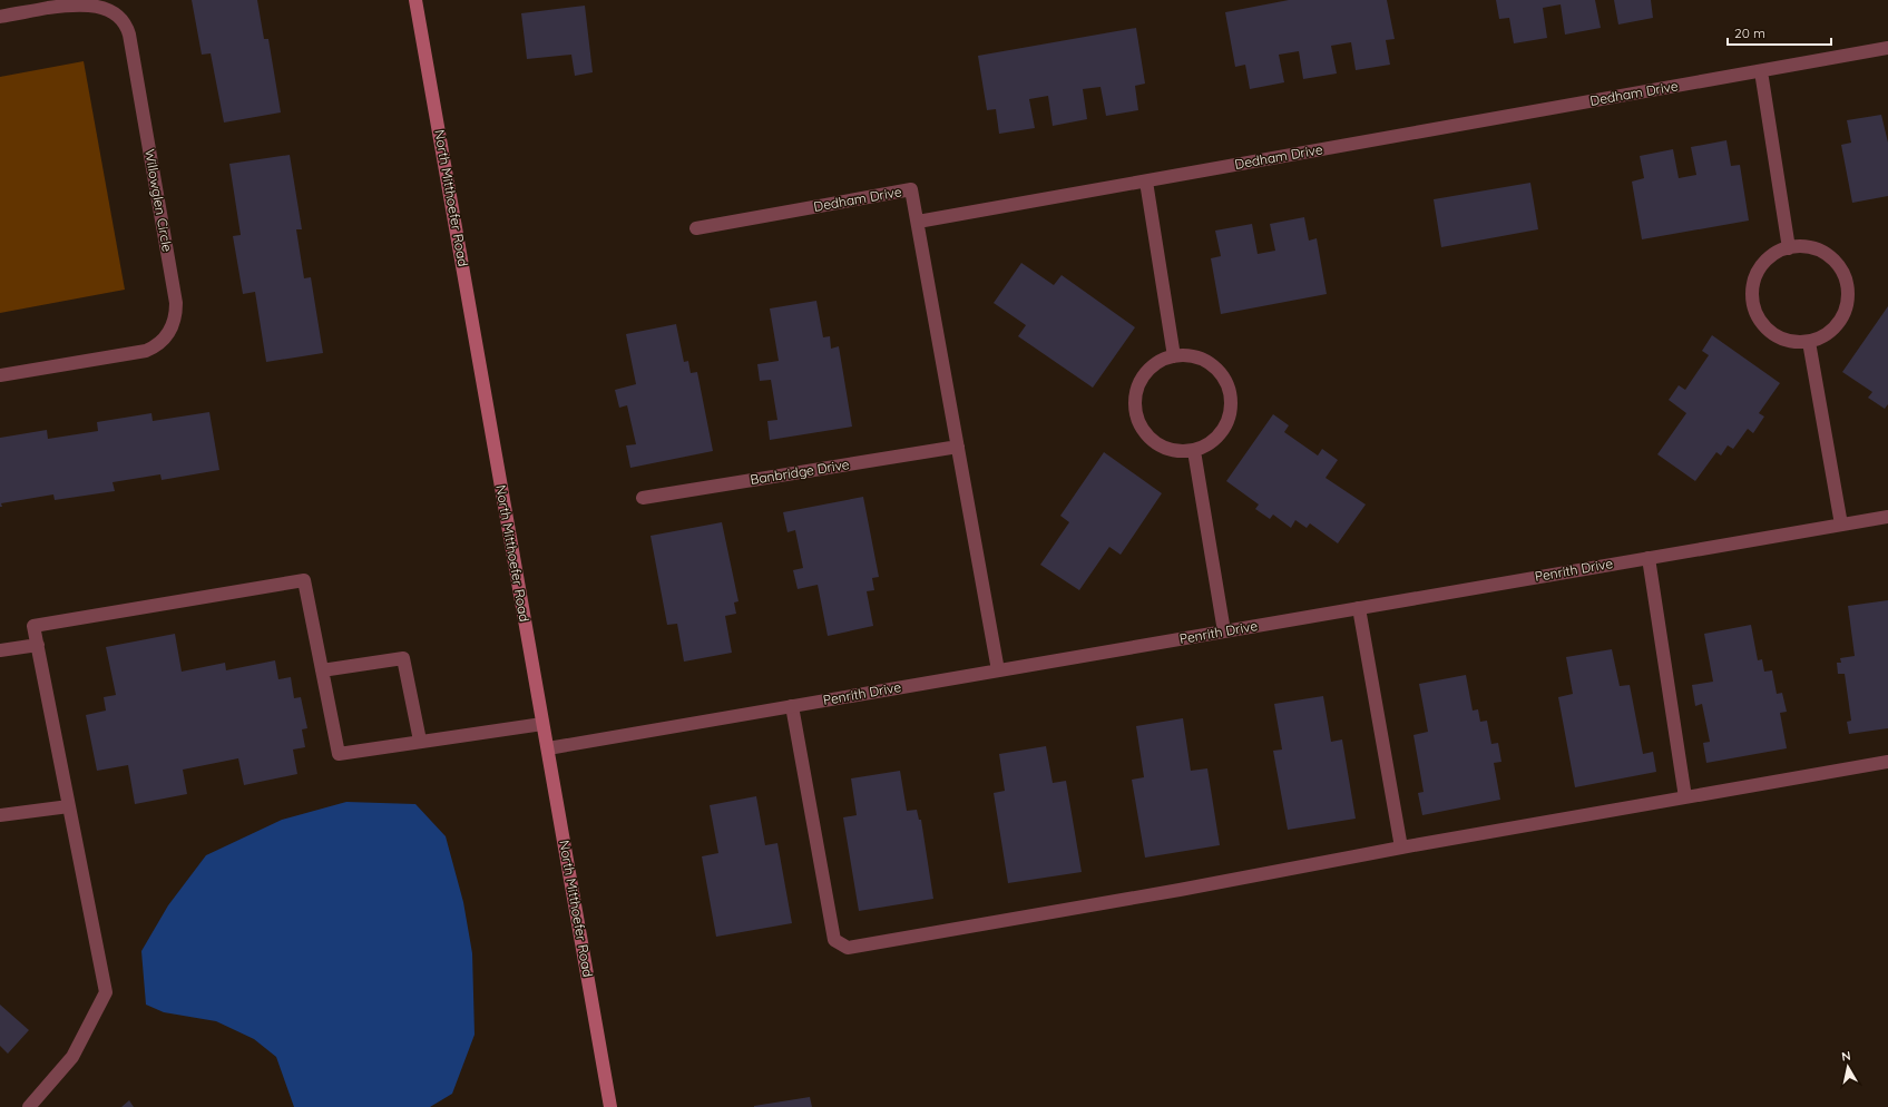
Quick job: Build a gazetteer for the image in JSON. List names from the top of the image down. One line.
{"streets":{"main road":["North Mitthoefer Road"],"street":["Dedham Drive","Willowglen Circle","Banbridge Drive","Penrith Drive"]},"crossings":[["North Mitthoefer Road","Penrith Drive"]],"scale_bar":"20 m","north":"top"}
